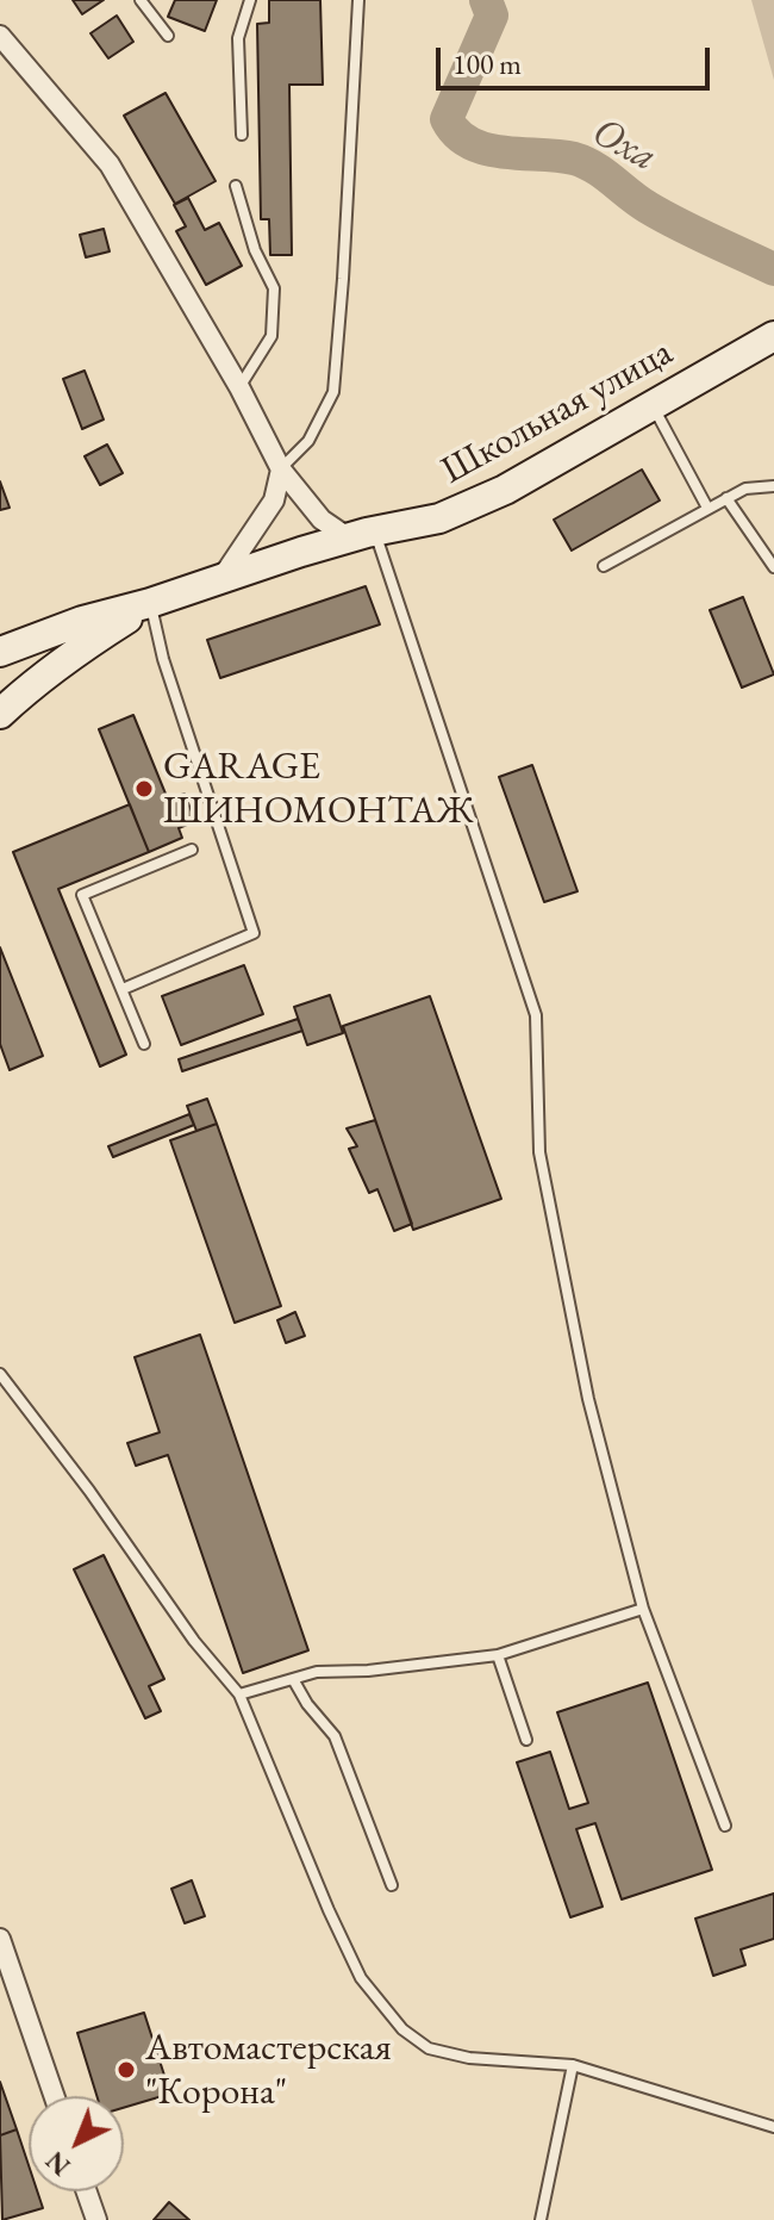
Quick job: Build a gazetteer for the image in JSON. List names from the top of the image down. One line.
{"streets":{"street":["Школьная улица"]},"water":["Оха"],"places":["GARAGE ШИНОМОНТАЖ","Автомастерская \"Корона\""],"scale_bar":"100 m","north":"bottom left"}
